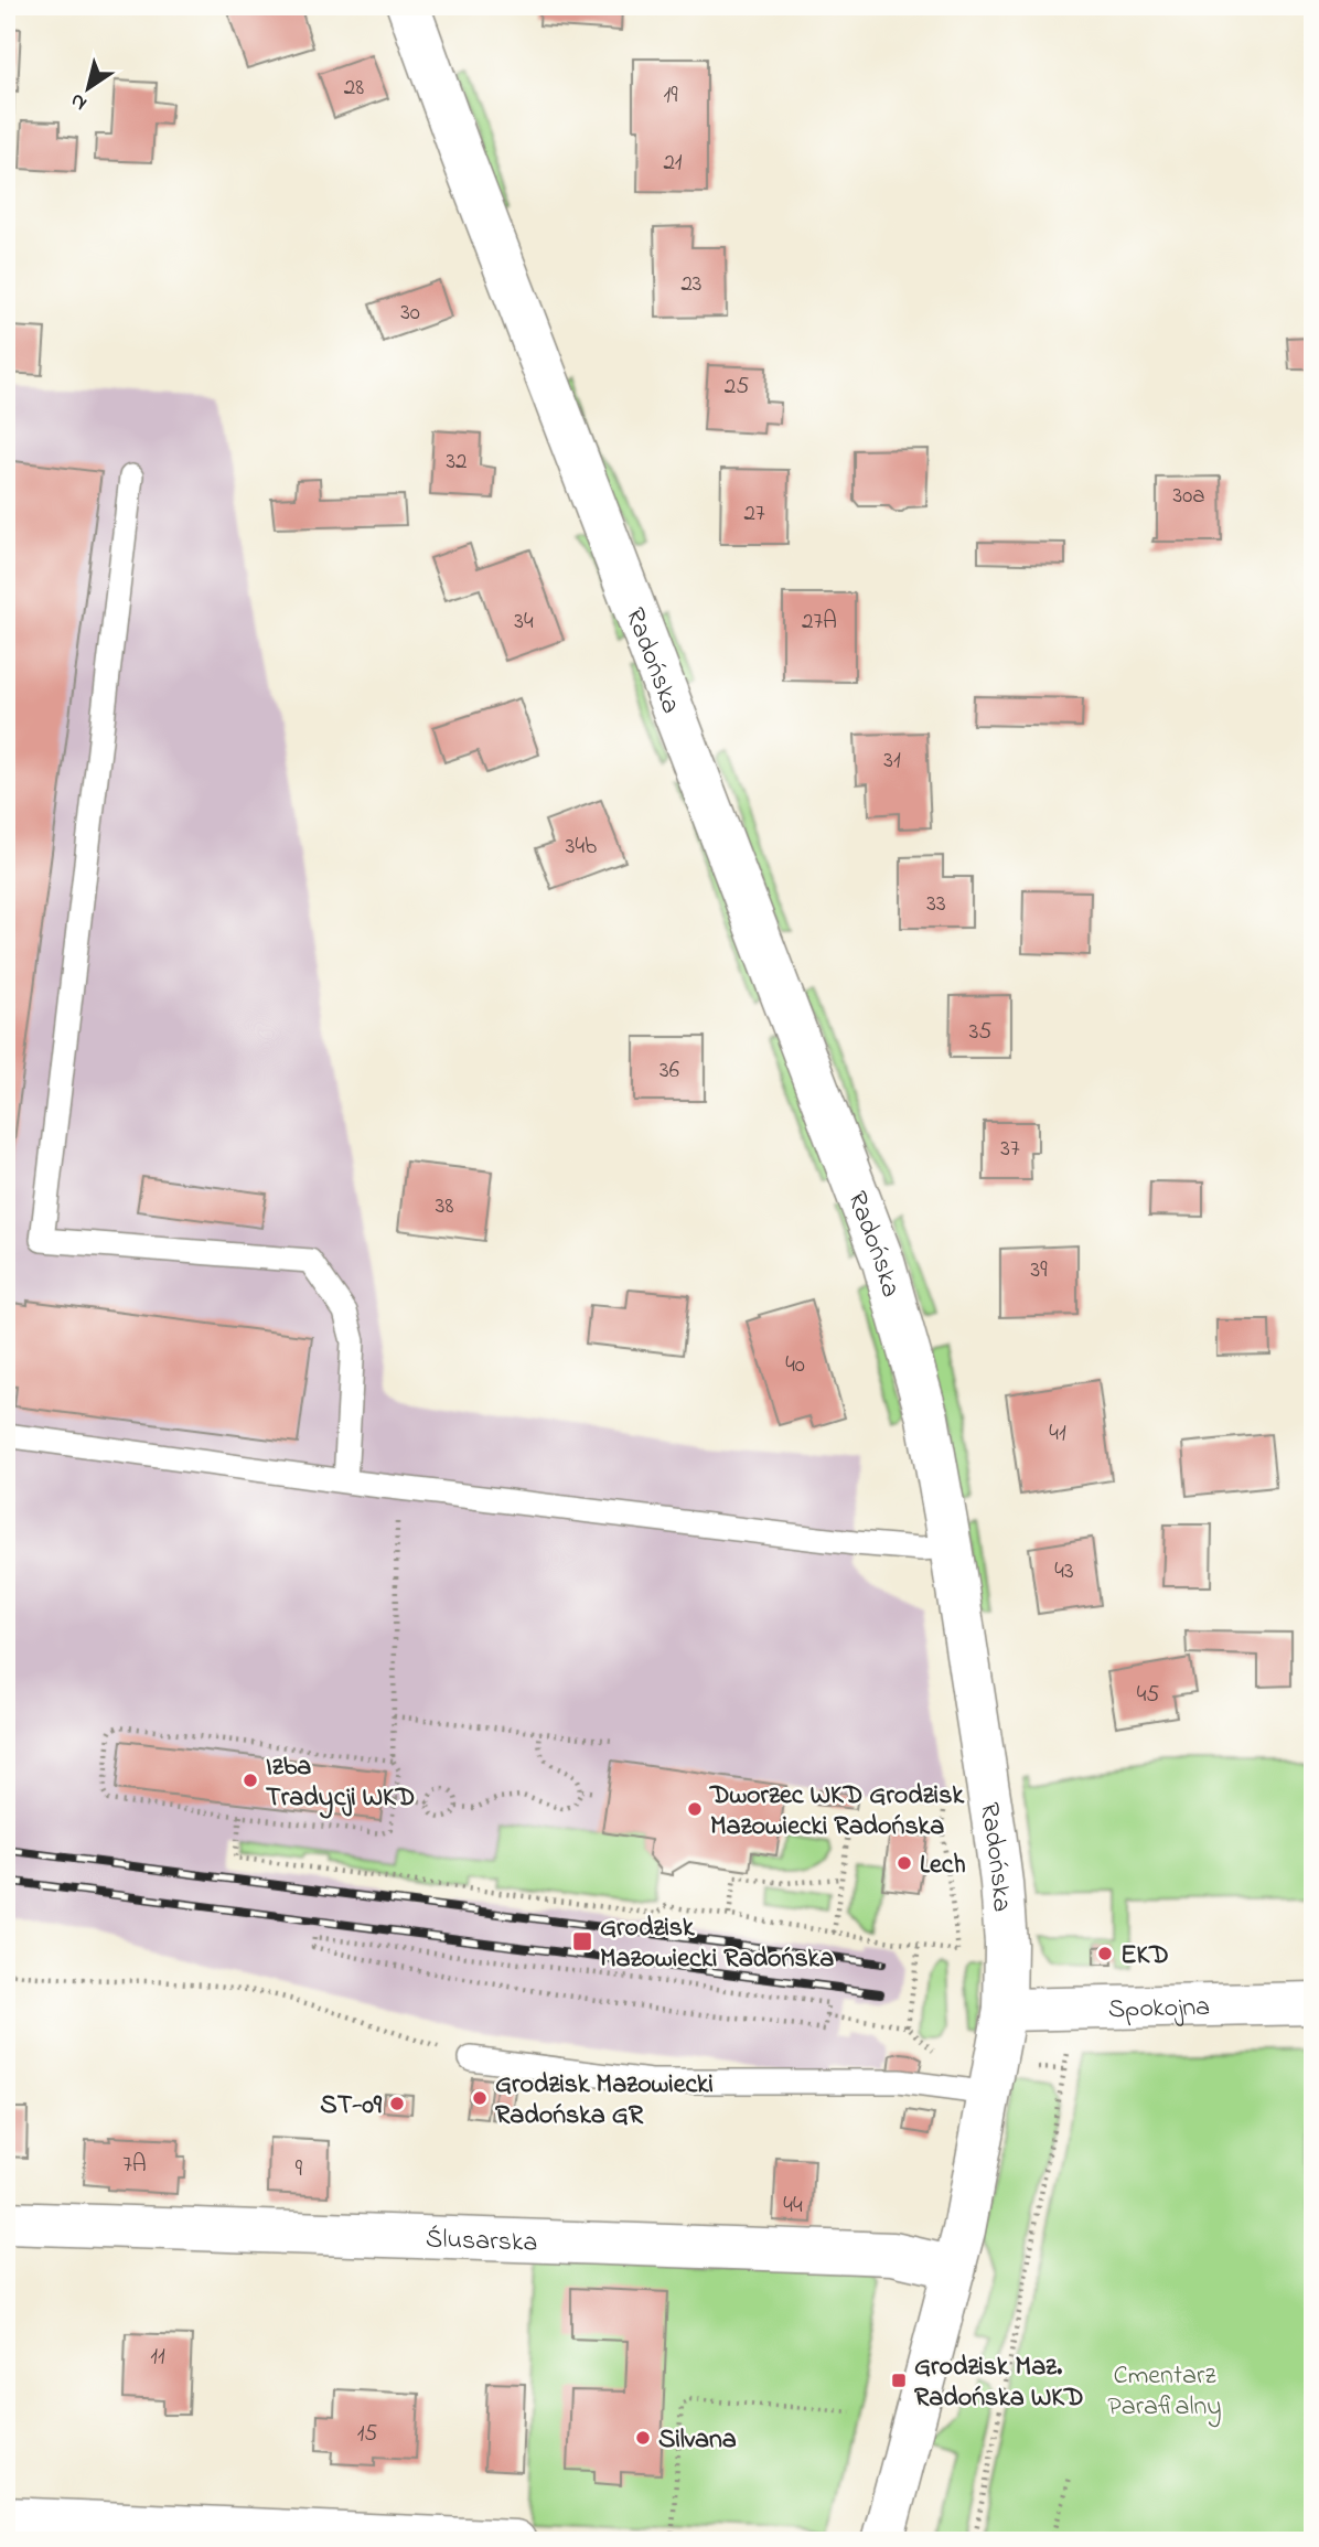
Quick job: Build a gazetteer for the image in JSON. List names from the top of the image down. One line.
{"streets":{"street":["Radońska","Spokojna","Ślusarska"]},"crossings":[["Radońska","Spokojna"],["Radońska","Ślusarska"]],"parks":["Cmentarz Parafialny"],"places":{"other":["Izba Tradycji WKD","Dworzec WKD Grodzisk Mazowiecki Radońska","Lech","EKD","Grodzisk Mazowiecki Radońska GR","ST-09","Silvana"],"transit":["Grodzisk Mazowiecki Radońska","Grodzisk Maz. Radońska WKD"]},"house_numbers":["28","19","21","23","30","25","32","30a","27","34","27A","31","34b","33","35","36","37","38","39","40","41","43","45","7A","9","44","11","15"],"north":"bottom left"}
